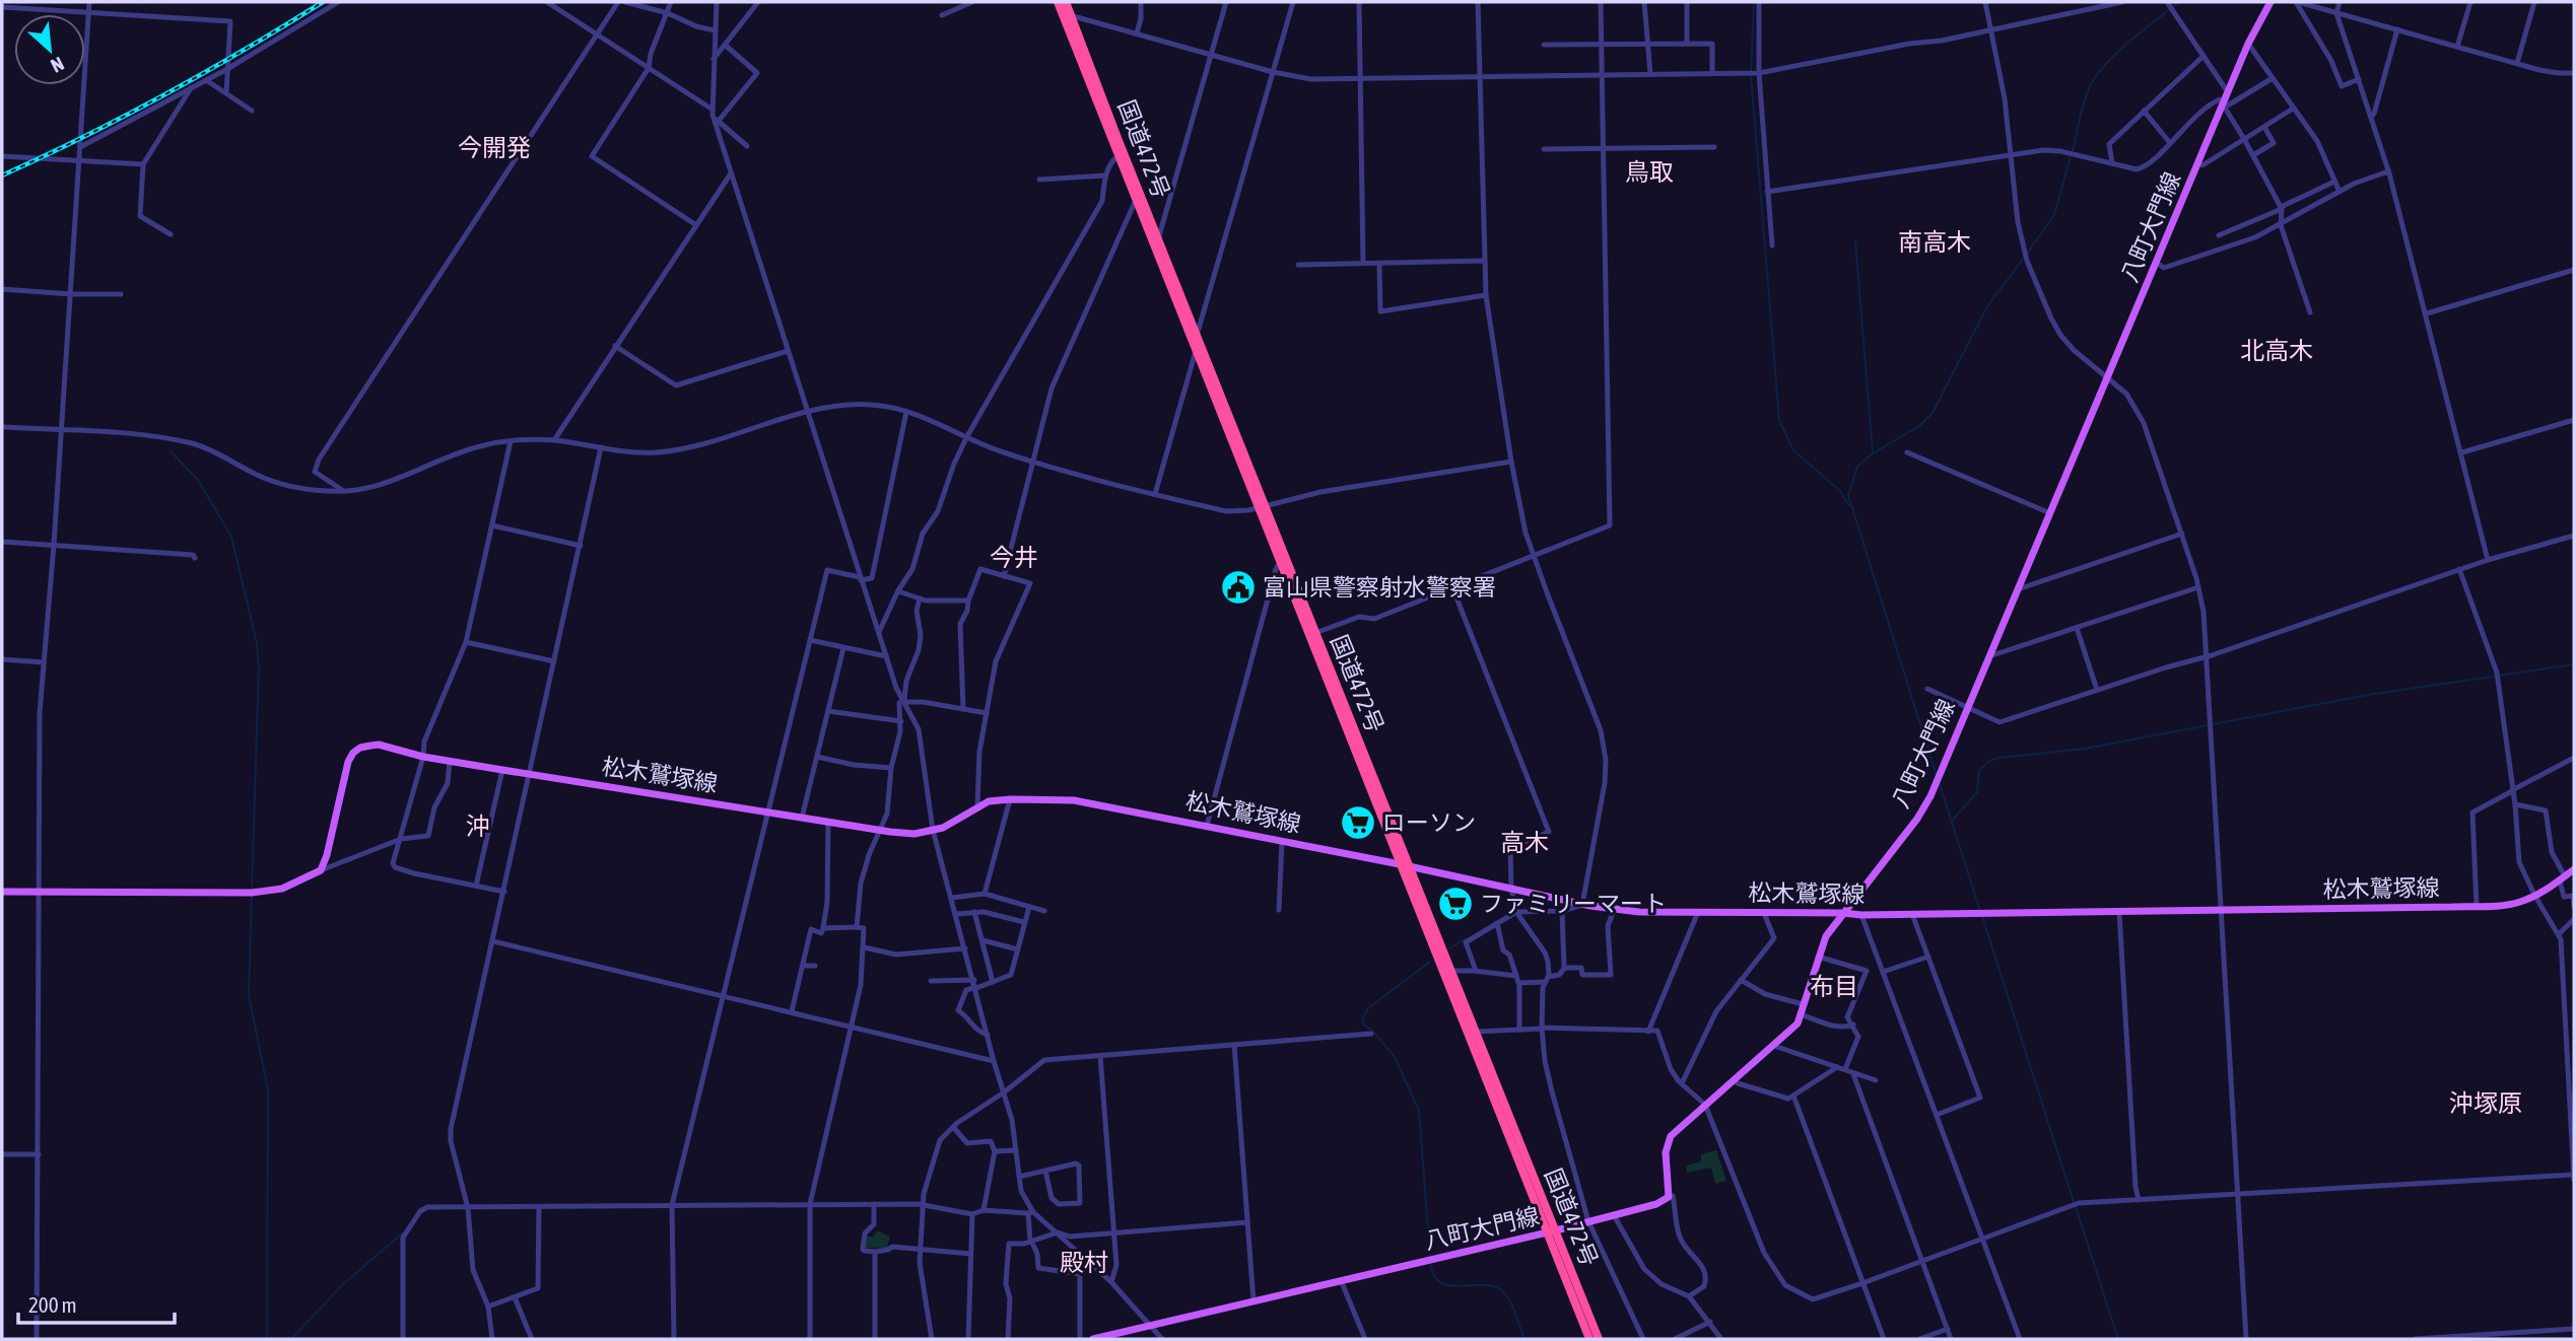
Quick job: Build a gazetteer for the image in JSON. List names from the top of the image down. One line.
{"streets":{"highway":["国道472号"],"main road":["八町大門線","松木鷲塚線"]},"crossings":[["国道472号","八町大門線"],["国道472号","松木鷲塚線"],["八町大門線","松木鷲塚線"]],"districts":["今開発","鳥取","南高木","北高木","今井","沖","高木","布目","沖塚原","殿村"],"places":{"public building":["富山県警察射水警察署"],"supermarket":["ローソン","ファミリーマート"]},"scale_bar":"200 m","north":"bottom right"}
